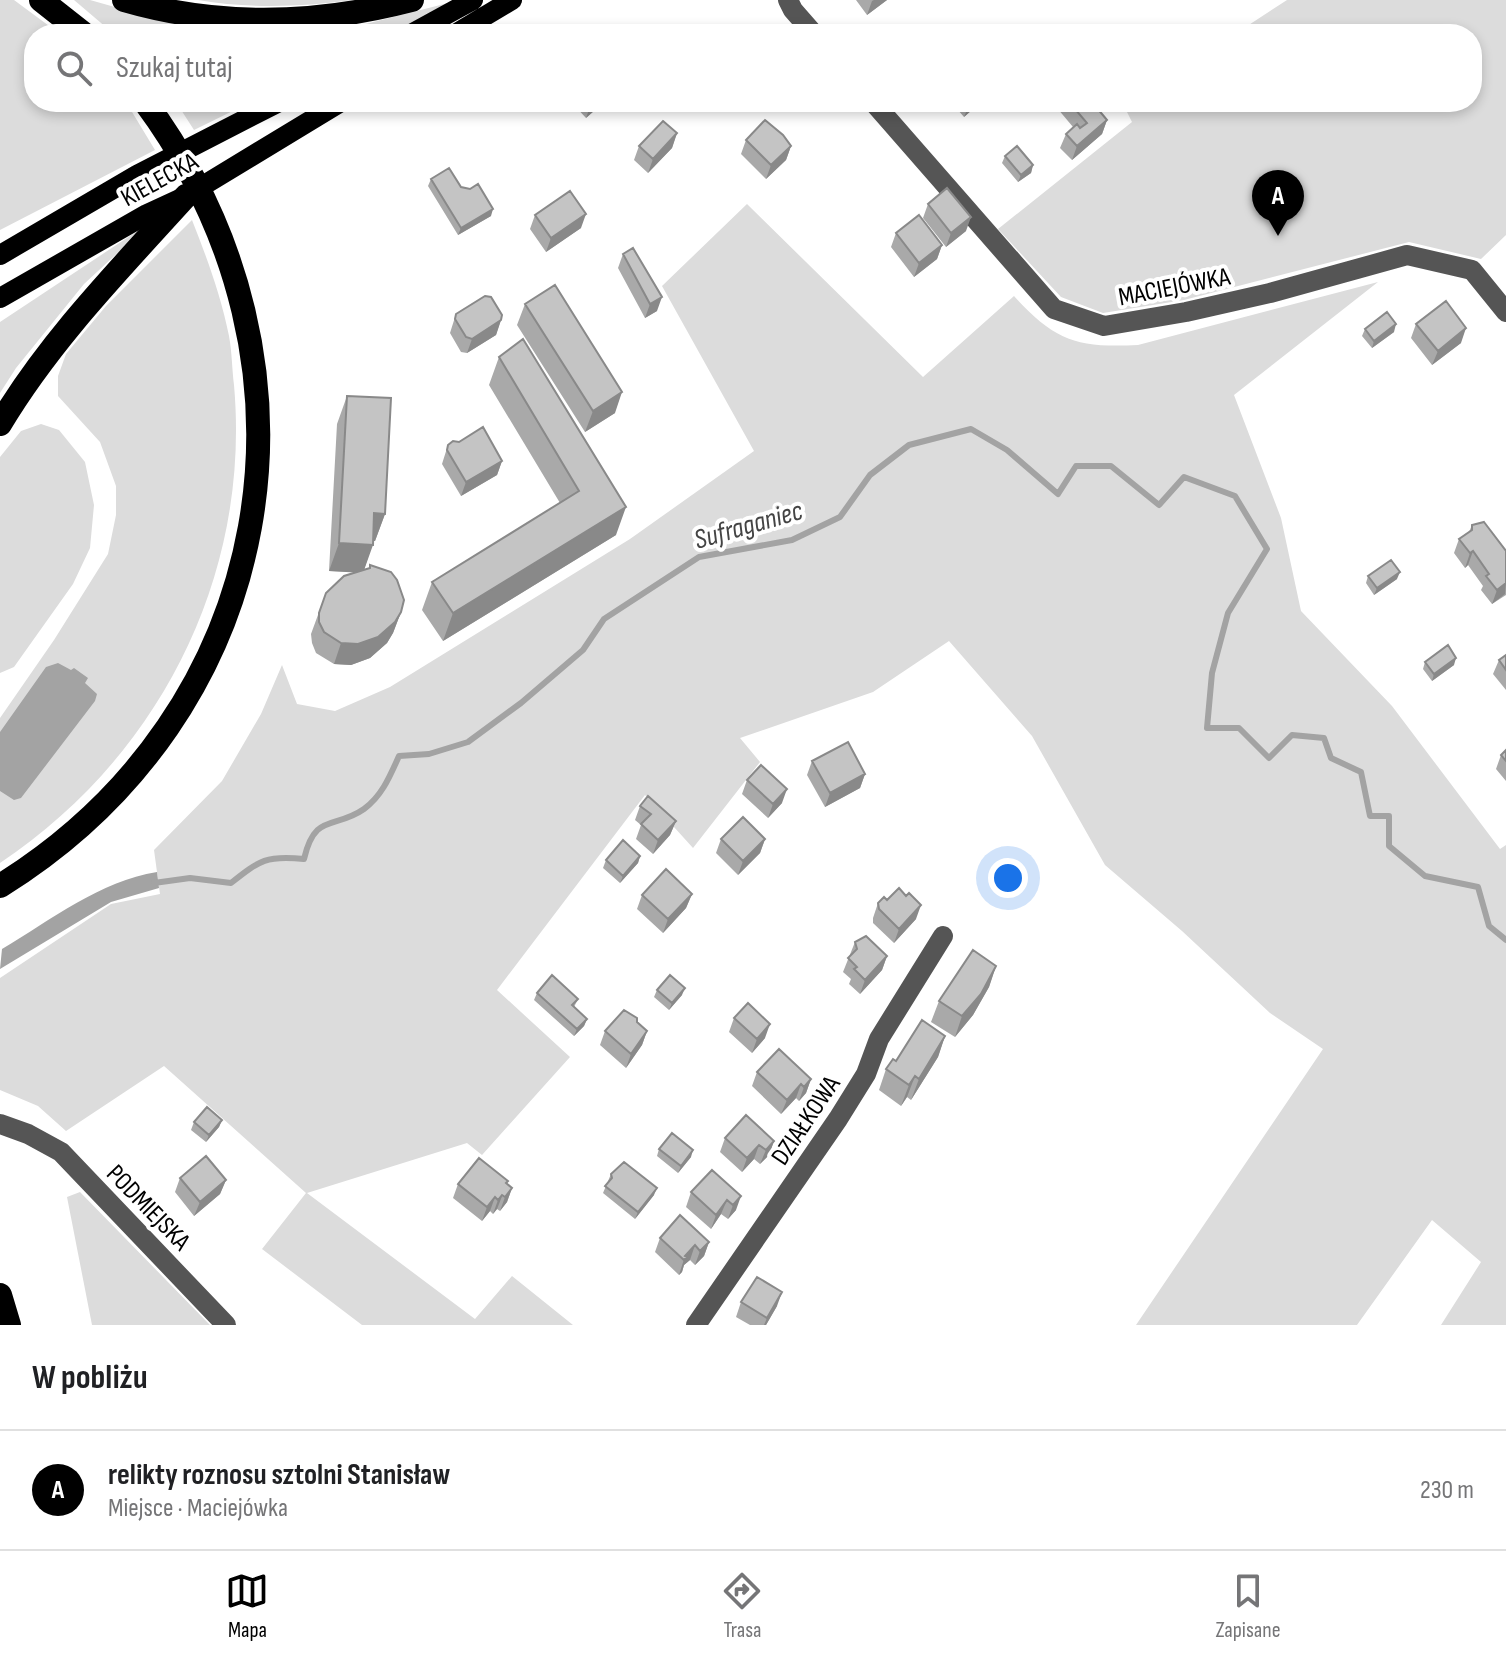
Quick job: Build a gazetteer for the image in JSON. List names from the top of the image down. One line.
{"streets":{"main road":["KIELECKA"],"street":["MACIEJÓWKA","DZIAŁKOWA","PODMIEJSKA"]},"water":["Sufraganiec"],"page":{"search":"Szukaj tutaj","pins":"A","heading":"W pobliżu","list":[{"mark":"A","name":"relikty roznosu sztolni Stanisław","note":"Miejsce · Maciejówka","value":"230 m"}],"nav":["Mapa","Trasa","Zapisane"]}}
